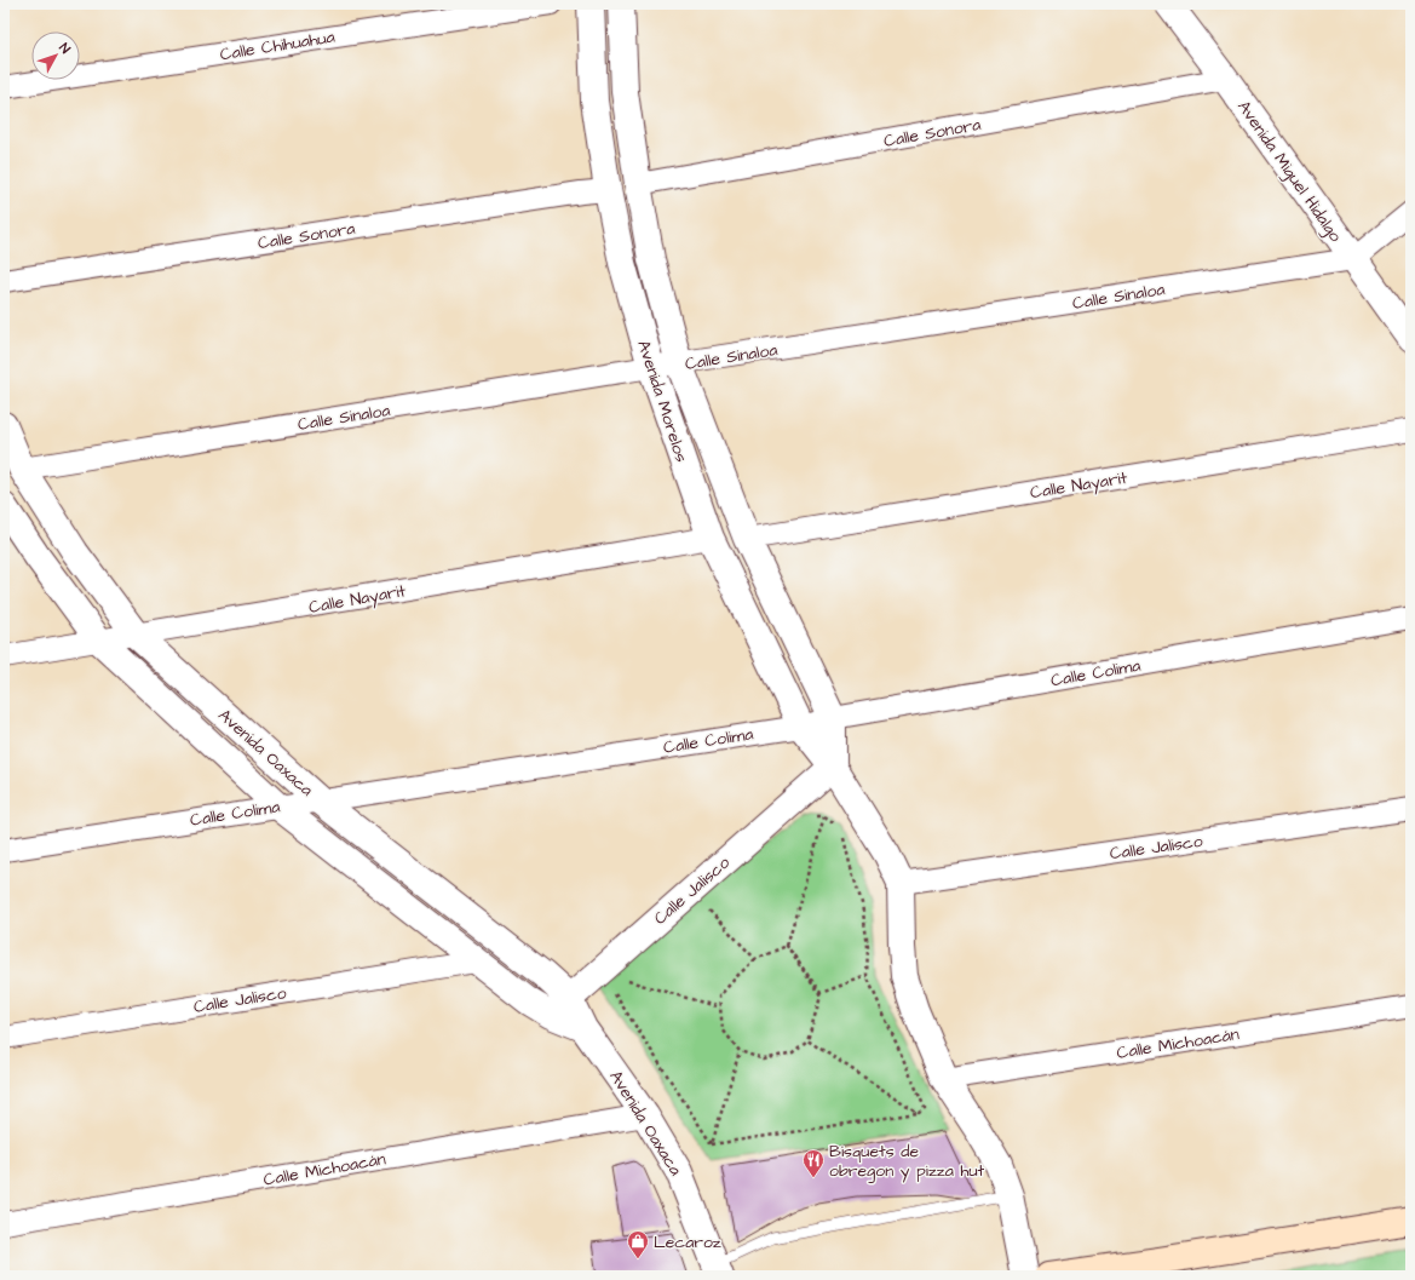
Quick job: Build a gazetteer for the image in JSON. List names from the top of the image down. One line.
{"streets":{"street":["Calle Chihuahua","Calle Sonora","Avenida Miguel Hidalgo","Calle Sinaloa","Avenida Morelos","Calle Nayarit","Calle Colima","Avenida Oaxaca","Calle Jalisco","Calle Michoacán"]},"crossings":[["Calle Sonora","Avenida Miguel Hidalgo"],["Calle Sonora","Avenida Morelos"],["Avenida Miguel Hidalgo","Calle Sinaloa"],["Calle Sinaloa","Avenida Morelos"],["Calle Sinaloa","Avenida Oaxaca"],["Avenida Morelos","Calle Nayarit"],["Avenida Morelos","Calle Colima"],["Avenida Morelos","Calle Jalisco"],["Avenida Morelos","Calle Michoacán"],["Calle Nayarit","Avenida Oaxaca"],["Calle Colima","Avenida Oaxaca"],["Avenida Oaxaca","Calle Jalisco"],["Avenida Oaxaca","Calle Michoacán"]],"places":{"restaurant":["Bisquets de obregon y pizza hut"],"shop":["Lecaroz"]},"north":"top right"}
